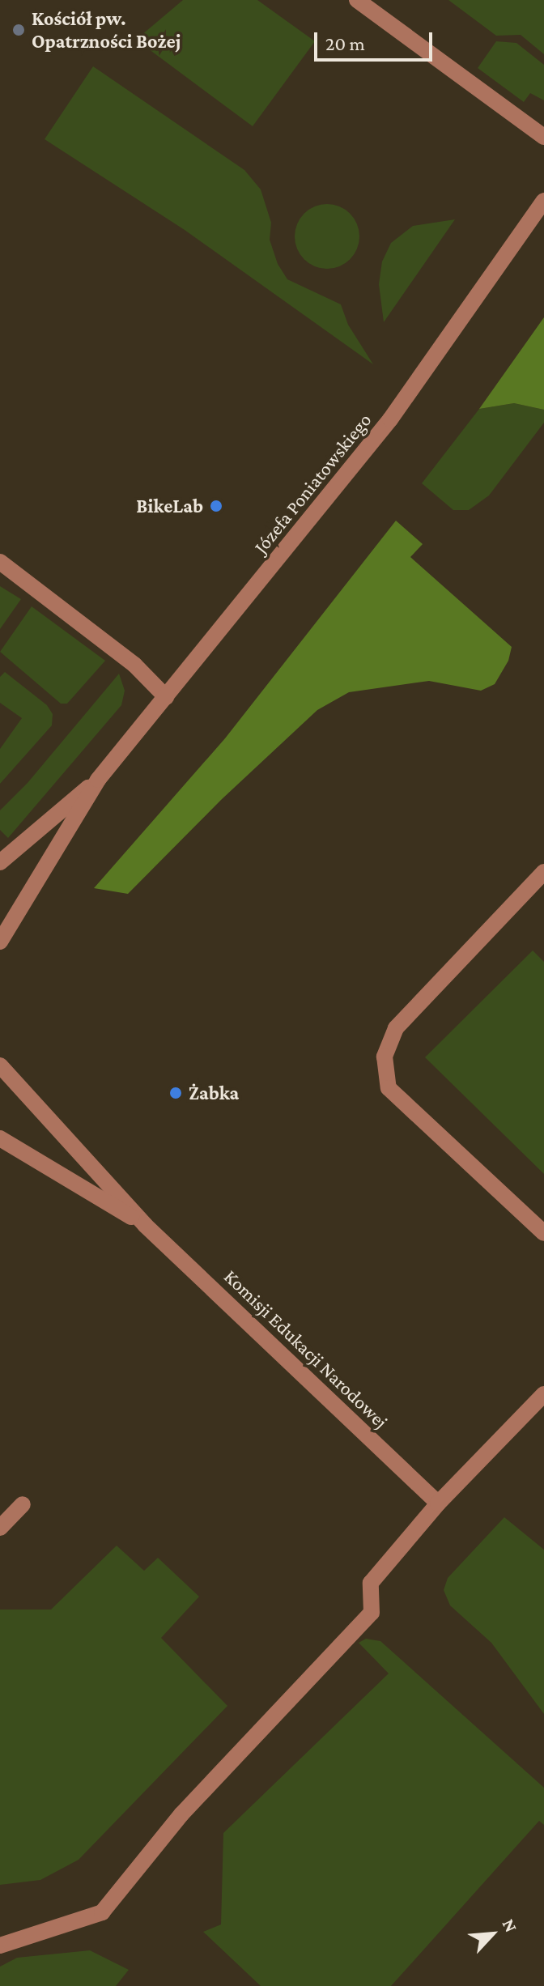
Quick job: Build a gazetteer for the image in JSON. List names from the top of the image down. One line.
{"streets":{"street":["Józefa Poniatowskiego","Komisji Edukacji Narodowej"]},"places":["Kościół pw. Opatrzności Bożej","BikeLab","Żabka"],"scale_bar":"20 m","north":"top right"}
